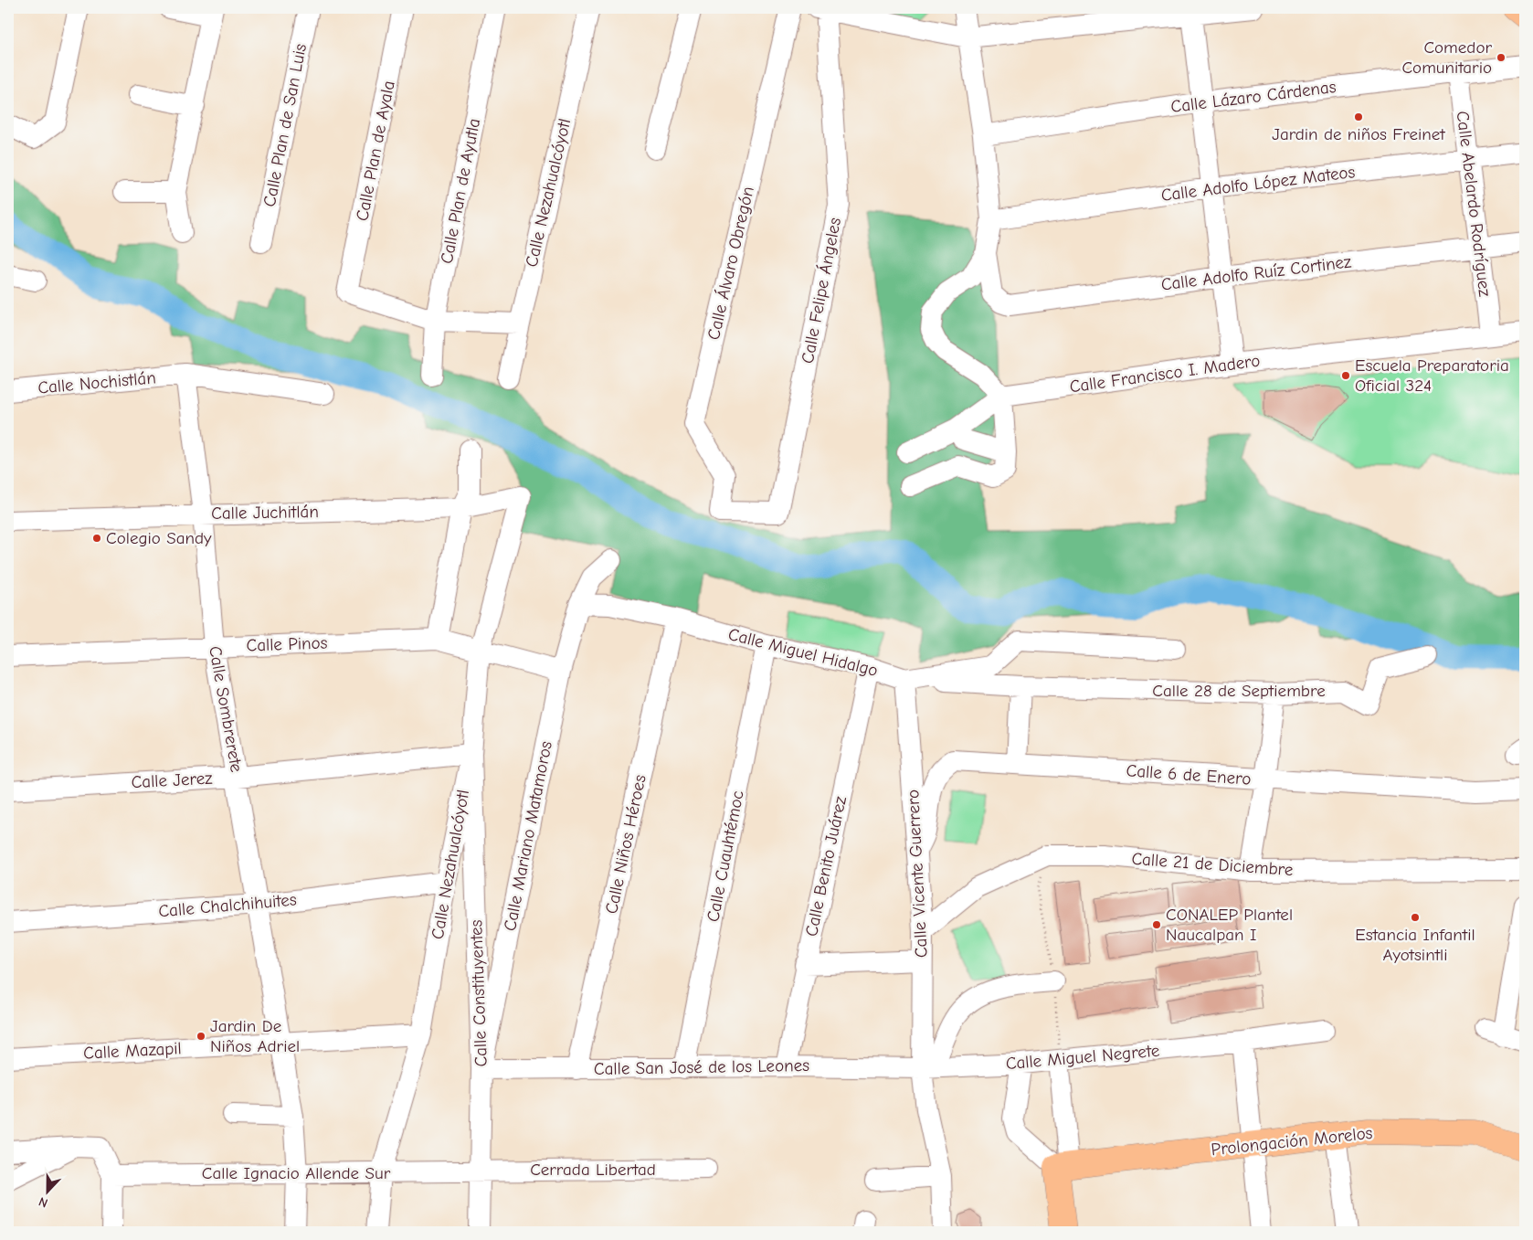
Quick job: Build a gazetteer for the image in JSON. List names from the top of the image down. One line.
{"streets":{"main road":["Prolongación Morelos"],"street":["Calle Lázaro Cárdenas","Calle Plan de San Luis","Calle Plan de Ayala","Calle Adolfo López Mateos","Calle Plan de Ayutla","Calle Nezahualcóyotl","Calle Abelardo Rodríguez","Calle Álvaro Obregón","Calle Adolfo Ruíz Cortinez","Calle Felipe Ángeles","Calle Francisco I. Madero","Calle Nochistlán","Calle Juchitlán","Calle Pinos","Calle Miguel Hidalgo","Calle 28 de Septiembre","Calle Sombrerete","Calle 6 de Enero","Calle Jerez","Calle Mariano Matamoros","Calle Niños Héroes","Calle Cuauhtémoc","Calle 21 de Diciembre","Calle Benito Juárez","Calle Vicente Guerrero","Calle Chalchihuites","Calle Constituyentes","Calle Mazapil","Calle Miguel Negrete","Calle San José de los Leones","Cerrada Libertad","Calle Ignacio Allende Sur"]},"crossings":[["Calle Lázaro Cárdenas","Calle Abelardo Rodríguez"],["Calle Plan de Ayala","Calle Plan de Ayutla"],["Calle Adolfo López Mateos","Calle Abelardo Rodríguez"],["Calle Nezahualcóyotl","Calle Juchitlán"],["Calle Nezahualcóyotl","Calle Pinos"],["Calle Nezahualcóyotl","Calle Jerez"],["Calle Nezahualcóyotl","Calle Chalchihuites"],["Calle Nezahualcóyotl","Calle Constituyentes"],["Calle Nezahualcóyotl","Calle Mazapil"],["Calle Nezahualcóyotl","Calle Ignacio Allende Sur"],["Calle Abelardo Rodríguez","Calle Adolfo Ruíz Cortinez"],["Calle Abelardo Rodríguez","Calle Francisco I. Madero"],["Calle Álvaro Obregón","Calle Felipe Ángeles"],["Calle Nochistlán","Calle Sombrerete"],["Calle Juchitlán","Calle Sombrerete"],["Calle Pinos","Calle Sombrerete"],["Calle Pinos","Calle Mariano Matamoros"],["Calle Miguel Hidalgo","Calle 28 de Septiembre"],["Calle Miguel Hidalgo","Calle Mariano Matamoros"],["Calle Miguel Hidalgo","Calle Niños Héroes"],["Calle Miguel Hidalgo","Calle Cuauhtémoc"],["Calle Miguel Hidalgo","Calle Benito Juárez"],["Calle Miguel Hidalgo","Calle Vicente Guerrero"],["Calle 28 de Septiembre","Calle Vicente Guerrero"],["Calle Sombrerete","Calle Jerez"],["Calle Sombrerete","Calle Chalchihuites"],["Calle Sombrerete","Calle Mazapil"],["Calle Sombrerete","Calle Ignacio Allende Sur"],["Calle 6 de Enero","Calle Vicente Guerrero"],["Calle Jerez","Calle Constituyentes"],["Calle Mariano Matamoros","Calle Constituyentes"],["Calle Mariano Matamoros","Calle San José de los Leones"],["Calle Niños Héroes","Calle San José de los Leones"],["Calle Cuauhtémoc","Calle San José de los Leones"],["Calle 21 de Diciembre","Calle Vicente Guerrero"],["Calle Benito Juárez","Calle San José de los Leones"],["Calle Vicente Guerrero","Calle Miguel Negrete"],["Calle Vicente Guerrero","Calle San José de los Leones"],["Calle Constituyentes","Calle San José de los Leones"],["Calle Constituyentes","Cerrada Libertad"],["Calle Constituyentes","Calle Ignacio Allende Sur"],["Calle Miguel Negrete","Calle San José de los Leones"],["Cerrada Libertad","Calle Ignacio Allende Sur"]],"places":["Comedor Comunitario","Jardin de niños Freinet","Escuela Preparatoria Oficial 324","Colegio Sandy","Estancia Infantil Ayotsintli","CONALEP Plantel Naucalpan I","Jardin De Niños Adriel"],"north":"bottom"}
